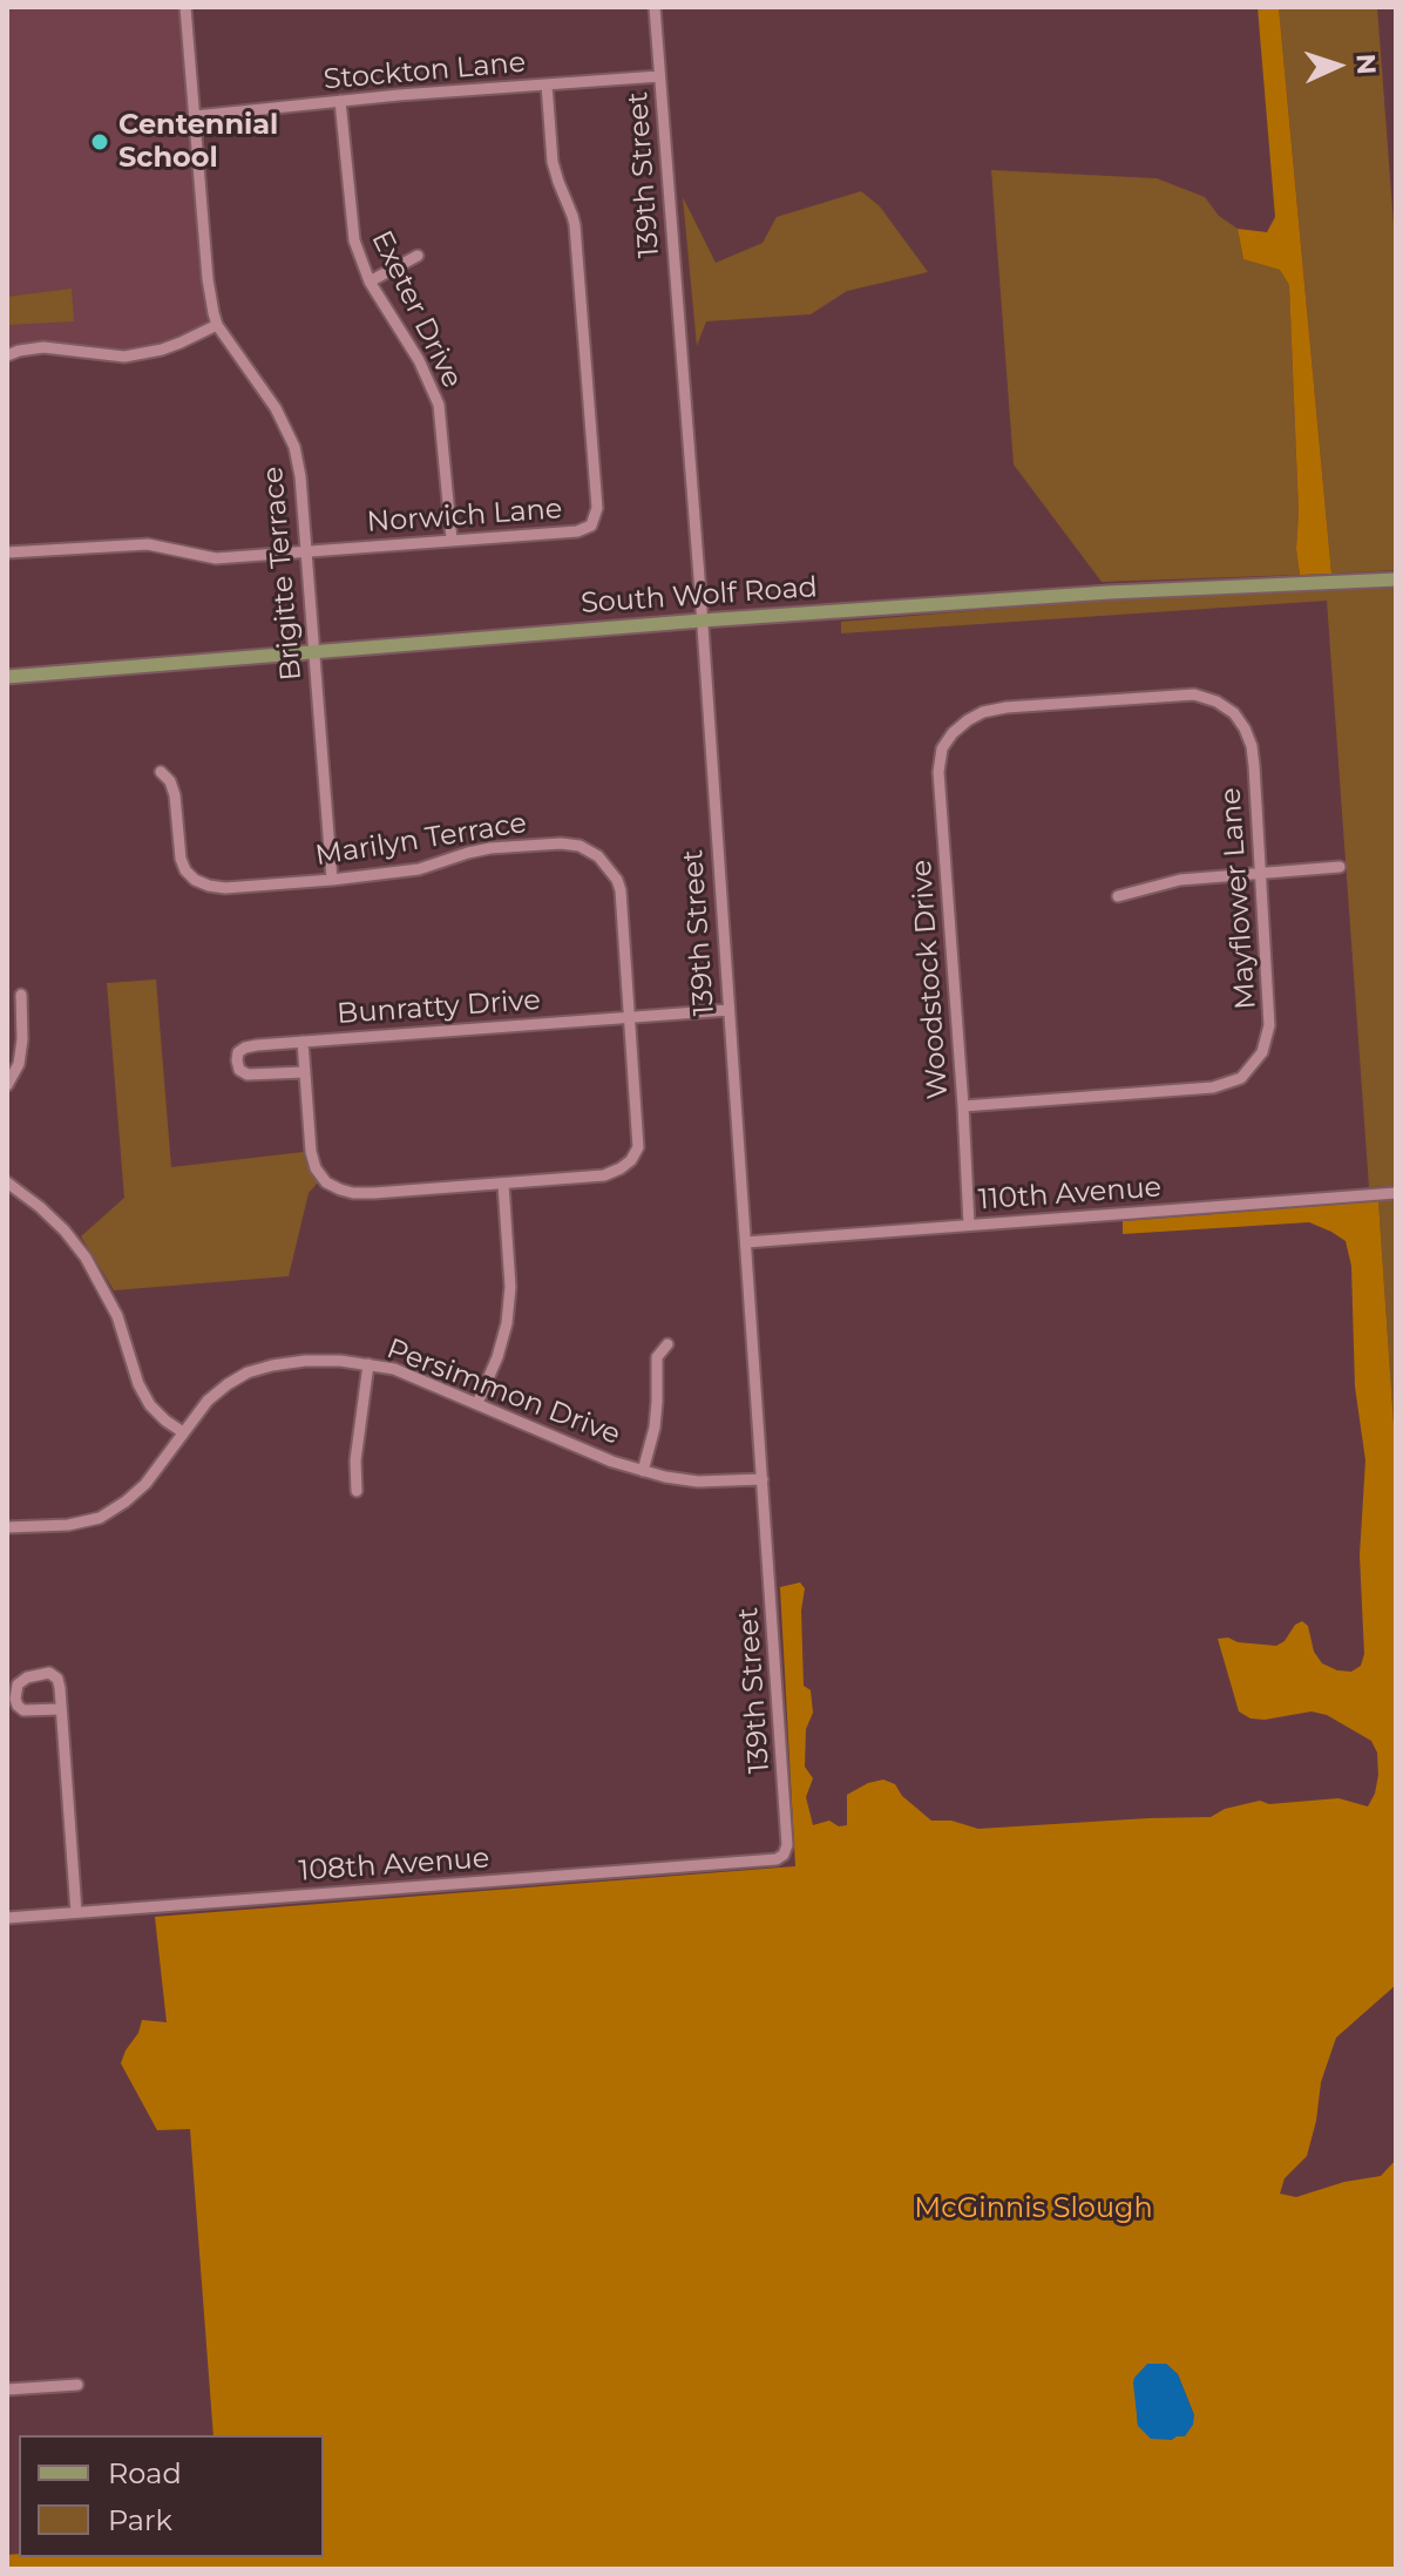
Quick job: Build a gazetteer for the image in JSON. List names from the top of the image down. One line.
{"streets":{"main road":["South Wolf Road"],"street":["Stockton Lane","139th Street","Exeter Drive","Norwich Lane","Brigitte Terrace","Marilyn Terrace","Mayflower Lane","Woodstock Drive","Bunratty Drive","110th Avenue","Persimmon Drive","108th Avenue"]},"crossings":[["Stockton Lane","139th Street"],["Stockton Lane","Exeter Drive"],["Stockton Lane","Norwich Lane"],["Stockton Lane","Brigitte Terrace"],["139th Street","South Wolf Road"],["139th Street","Bunratty Drive"],["139th Street","110th Avenue"],["139th Street","Persimmon Drive"],["139th Street","108th Avenue"],["Exeter Drive","Norwich Lane"],["Norwich Lane","Brigitte Terrace"],["Brigitte Terrace","South Wolf Road"],["Brigitte Terrace","Marilyn Terrace"],["Marilyn Terrace","Bunratty Drive"],["Mayflower Lane","Woodstock Drive"],["Woodstock Drive","110th Avenue"]],"parks":["McGinnis Slough"],"places":["Centennial School"],"legend":["Road","Park"],"north":"right"}
